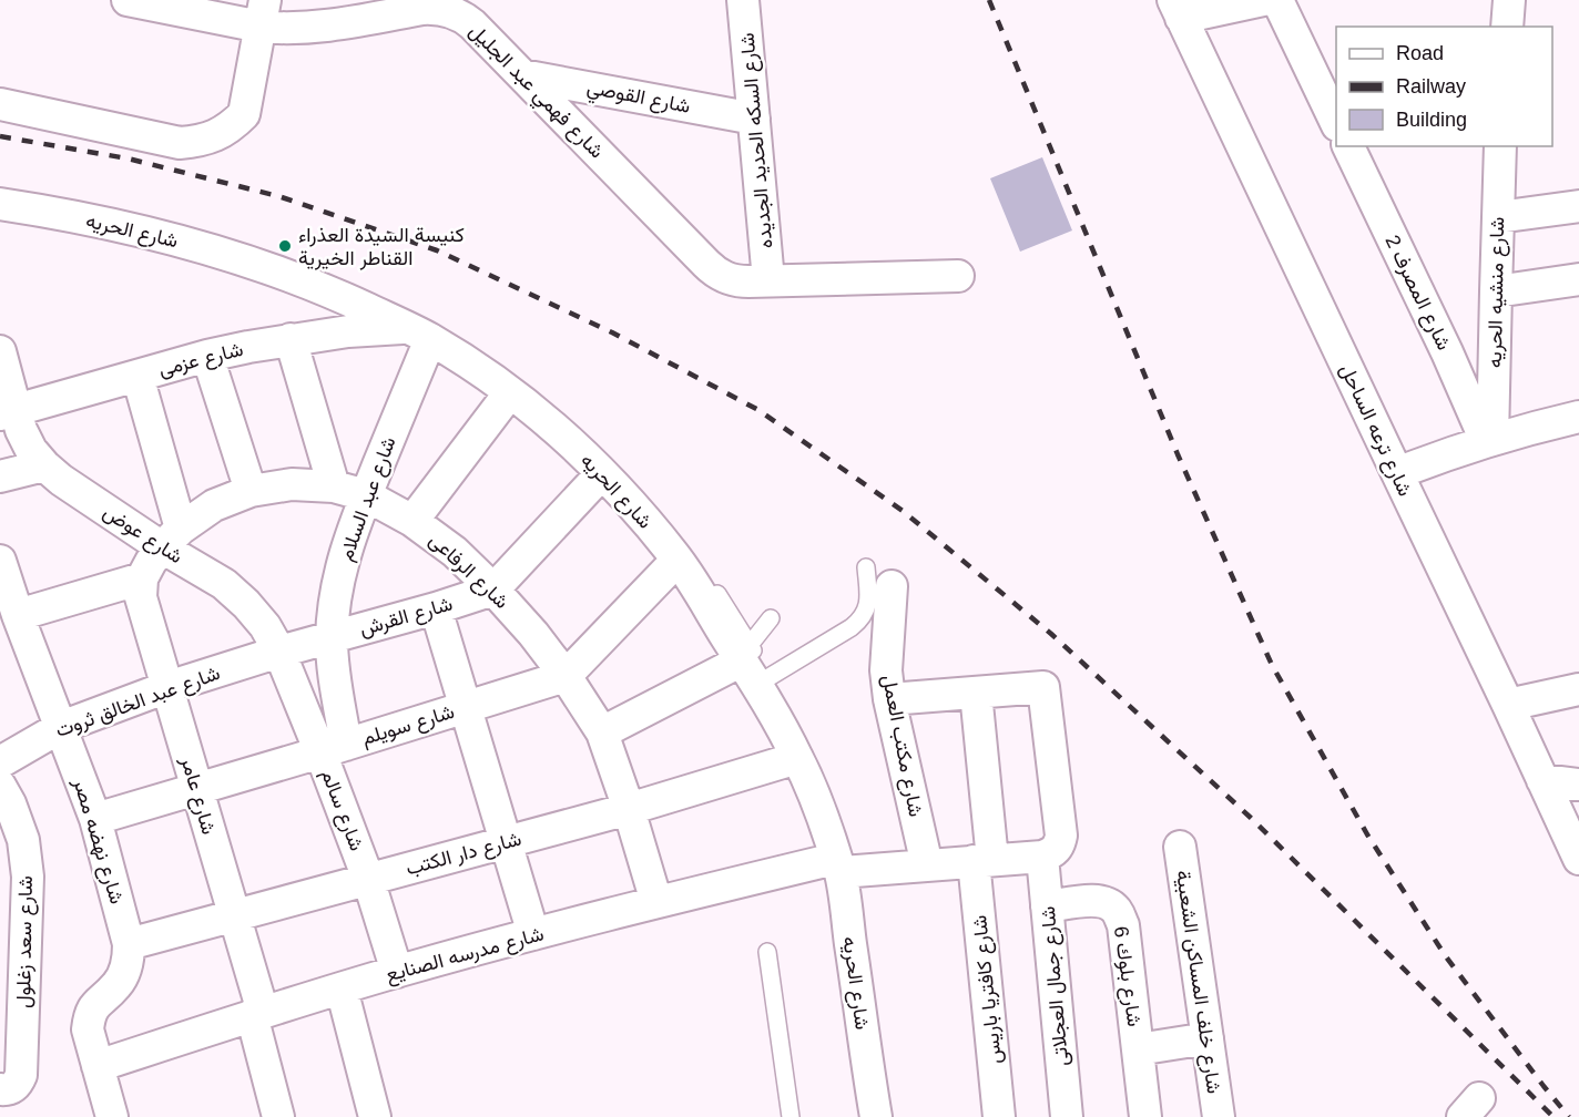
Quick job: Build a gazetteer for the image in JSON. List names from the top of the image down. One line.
{"streets":{"street":["شارع فهمي عبد الجليل","شارع القوصي","شارع السكه الحديد الجديده","شارع الحريه","شارع المصرف 2","شارع منشيه الحريه","شارع عزمى","شارع ترعه الساحل","شارع عبد السلام","شارع عوض","شارع الرفاعى","شارع القرش","شارع عبد الخالق ثروت","شارع سويلم","شارع مكتب العمل","شارع عامر","شارع سالم","شارع نهضه مصر","شارع دار الكتب","شارع سعد زغلول","شارع مدرسه الصنايع","شارع بلوك 6","شارع خلف المساكن الشعبية","شارع جمال العجلاتى","شارع كافتريا باريس"]},"crossings":[["شارع فهمي عبد الجليل","شارع القوصي"],["شارع فهمي عبد الجليل","شارع السكه الحديد الجديده"],["شارع القوصي","شارع السكه الحديد الجديده"],["شارع الحريه","شارع عزمى"],["شارع الحريه","شارع عبد السلام"],["شارع الحريه","شارع القرش"],["شارع الحريه","شارع سويلم"],["شارع الحريه","شارع دار الكتب"],["شارع الحريه","شارع مدرسه الصنايع"],["شارع المصرف 2","شارع منشيه الحريه"],["شارع عزمى","شارع عبد السلام"],["شارع عزمى","شارع عوض"],["شارع عبد السلام","شارع الرفاعى"],["شارع عبد السلام","شارع القرش"],["شارع عبد السلام","شارع سويلم"],["شارع عبد السلام","شارع سالم"],["شارع عوض","شارع الرفاعى"],["شارع عوض","شارع القرش"],["شارع عوض","شارع عبد الخالق ثروت"],["شارع عوض","شارع سالم"],["شارع الرفاعى","شارع القرش"],["شارع الرفاعى","شارع سويلم"],["شارع الرفاعى","شارع عامر"],["شارع الرفاعى","شارع دار الكتب"],["شارع الرفاعى","شارع مدرسه الصنايع"],["شارع القرش","شارع عبد الخالق ثروت"],["شارع القرش","شارع سالم"],["شارع عبد الخالق ثروت","شارع عامر"],["شارع عبد الخالق ثروت","شارع سالم"],["شارع عبد الخالق ثروت","شارع نهضه مصر"],["شارع سويلم","شارع عامر"],["شارع سويلم","شارع سالم"],["شارع سويلم","شارع نهضه مصر"],["شارع مكتب العمل","شارع مدرسه الصنايع"],["شارع عامر","شارع دار الكتب"],["شارع عامر","شارع مدرسه الصنايع"],["شارع سالم","شارع دار الكتب"],["شارع سالم","شارع مدرسه الصنايع"],["شارع نهضه مصر","شارع دار الكتب"],["شارع نهضه مصر","شارع مدرسه الصنايع"],["شارع مدرسه الصنايع","شارع جمال العجلاتى"],["شارع مدرسه الصنايع","شارع كافتريا باريس"],["شارع بلوك 6","شارع جمال العجلاتى"]],"places":["كنيسة السيدة العذراء القناطر الخيرية"],"legend":["Road","Railway","Building"]}
